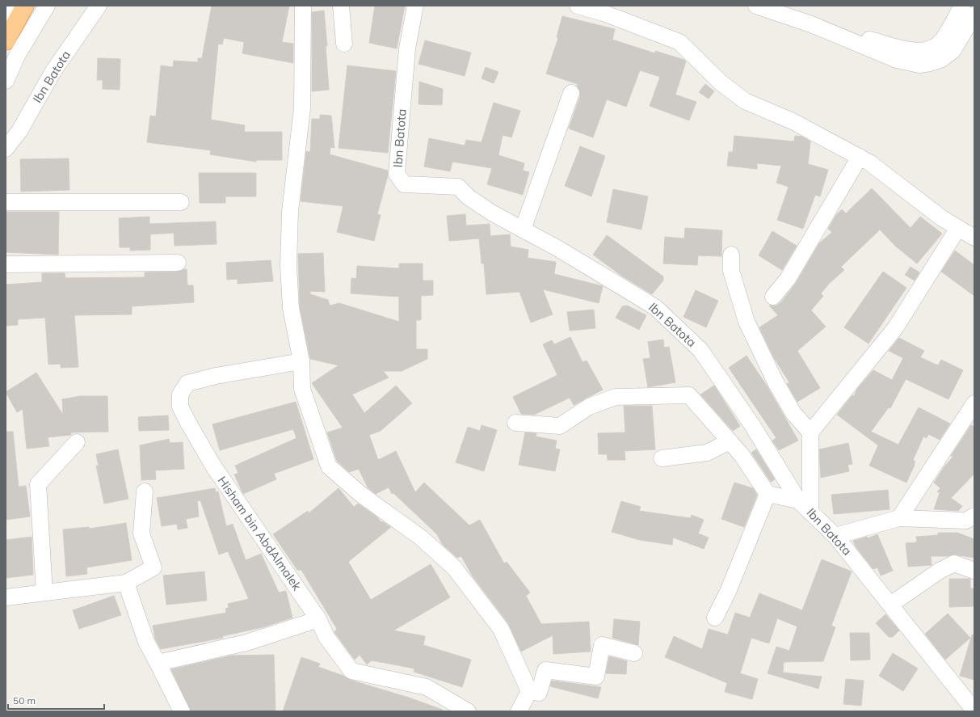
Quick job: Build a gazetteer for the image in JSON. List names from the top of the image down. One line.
{"streets":{"street":["Ibn Batota","Hisham bin AbdAlmalek"]},"scale_bar":"50 m"}
